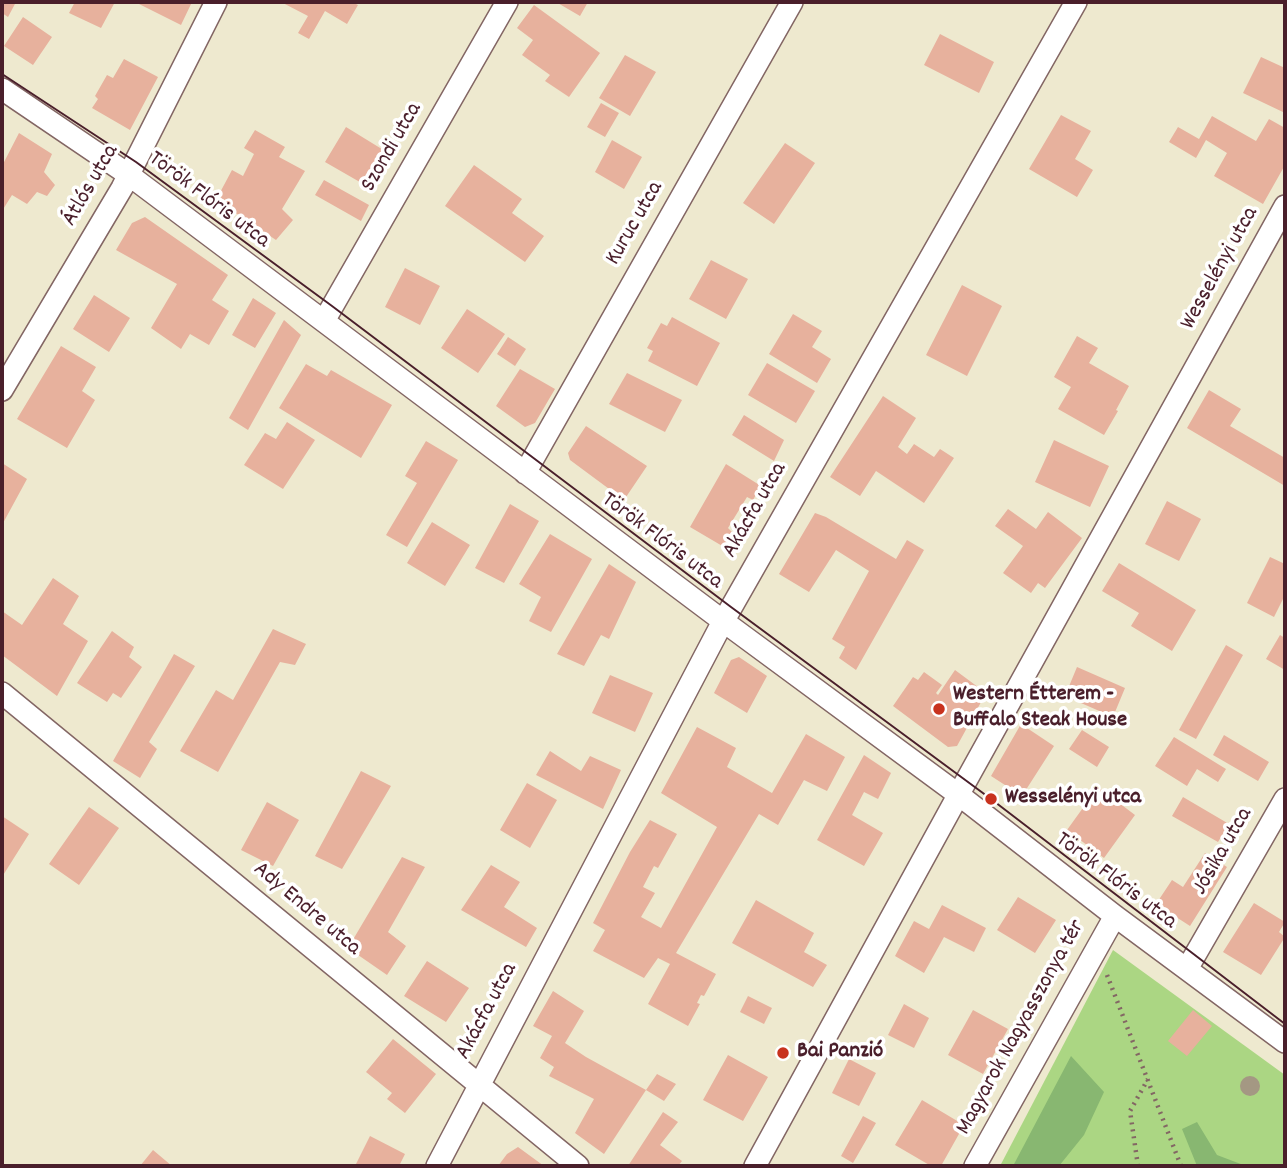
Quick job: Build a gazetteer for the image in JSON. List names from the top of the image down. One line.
{"streets":{"street":["Szondi utca","Átlós utca","Török Flóris utca","Kuruc utca","Wesselényi utca","Akácfa utca","Jósika utca","Ady Endre utca","Magyarok Nagyasszonya tér"]},"crossings":[["Szondi utca","Török Flóris utca"],["Átlós utca","Török Flóris utca"],["Török Flóris utca","Kuruc utca"],["Török Flóris utca","Wesselényi utca"],["Török Flóris utca","Akácfa utca"],["Török Flóris utca","Jósika utca"],["Török Flóris utca","Magyarok Nagyasszonya tér"],["Akácfa utca","Ady Endre utca"]],"places":["Western Étterem - Buffalo Steak House","Wesselényi utca","Bai Panzió"]}
